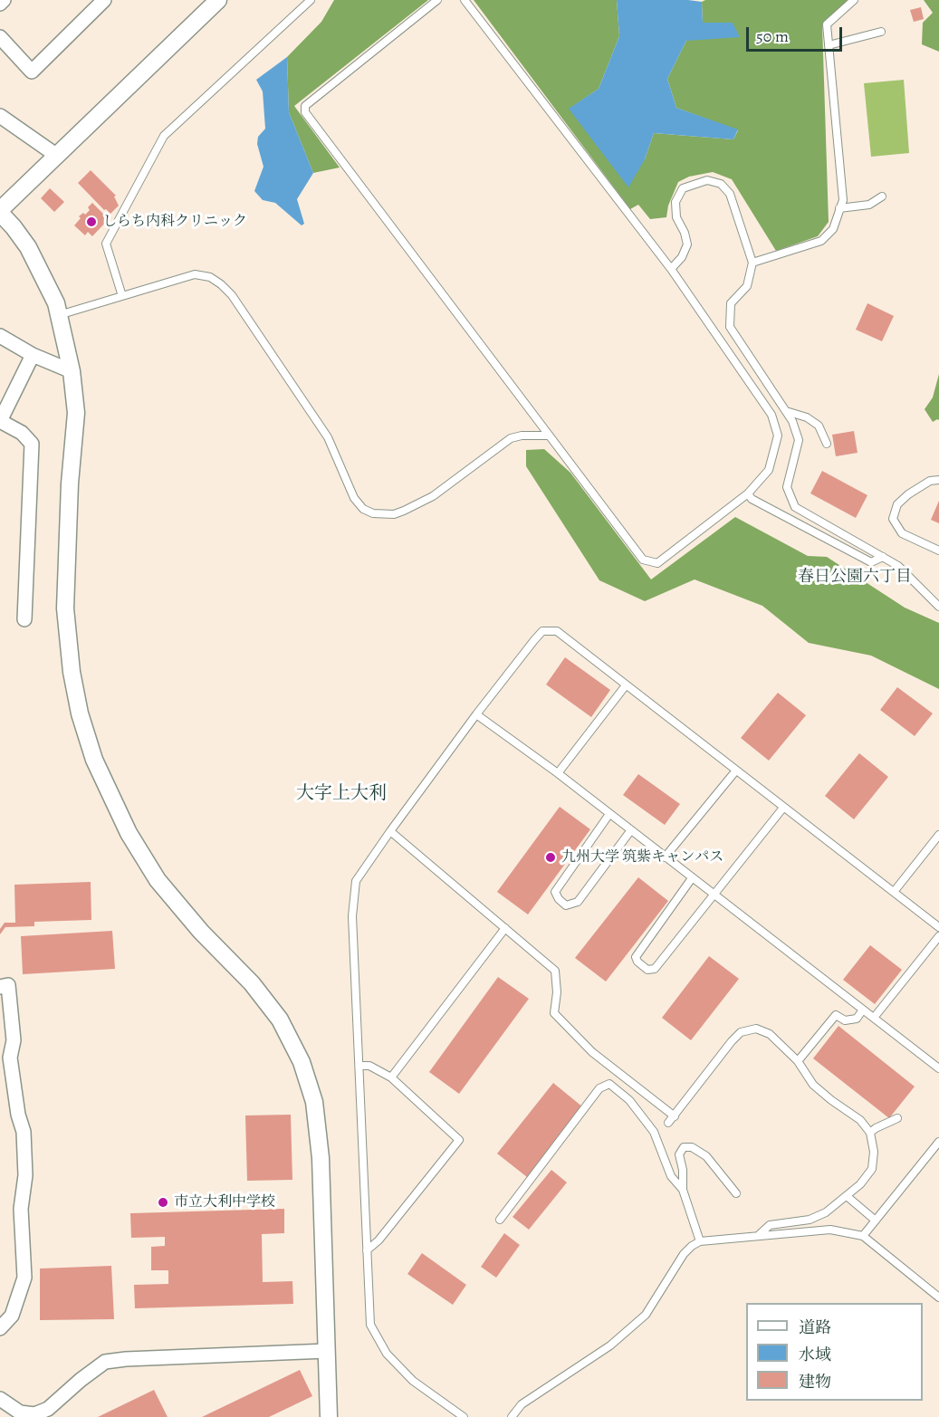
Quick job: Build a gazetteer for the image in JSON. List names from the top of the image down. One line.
{"districts":["春日公園六丁目","大字上大利"],"places":["しらち内科クリニック","九州大学 筑紫キャンパス","市立大利中学校"],"legend":["道路","水域","建物"],"scale_bar":"50 m"}
